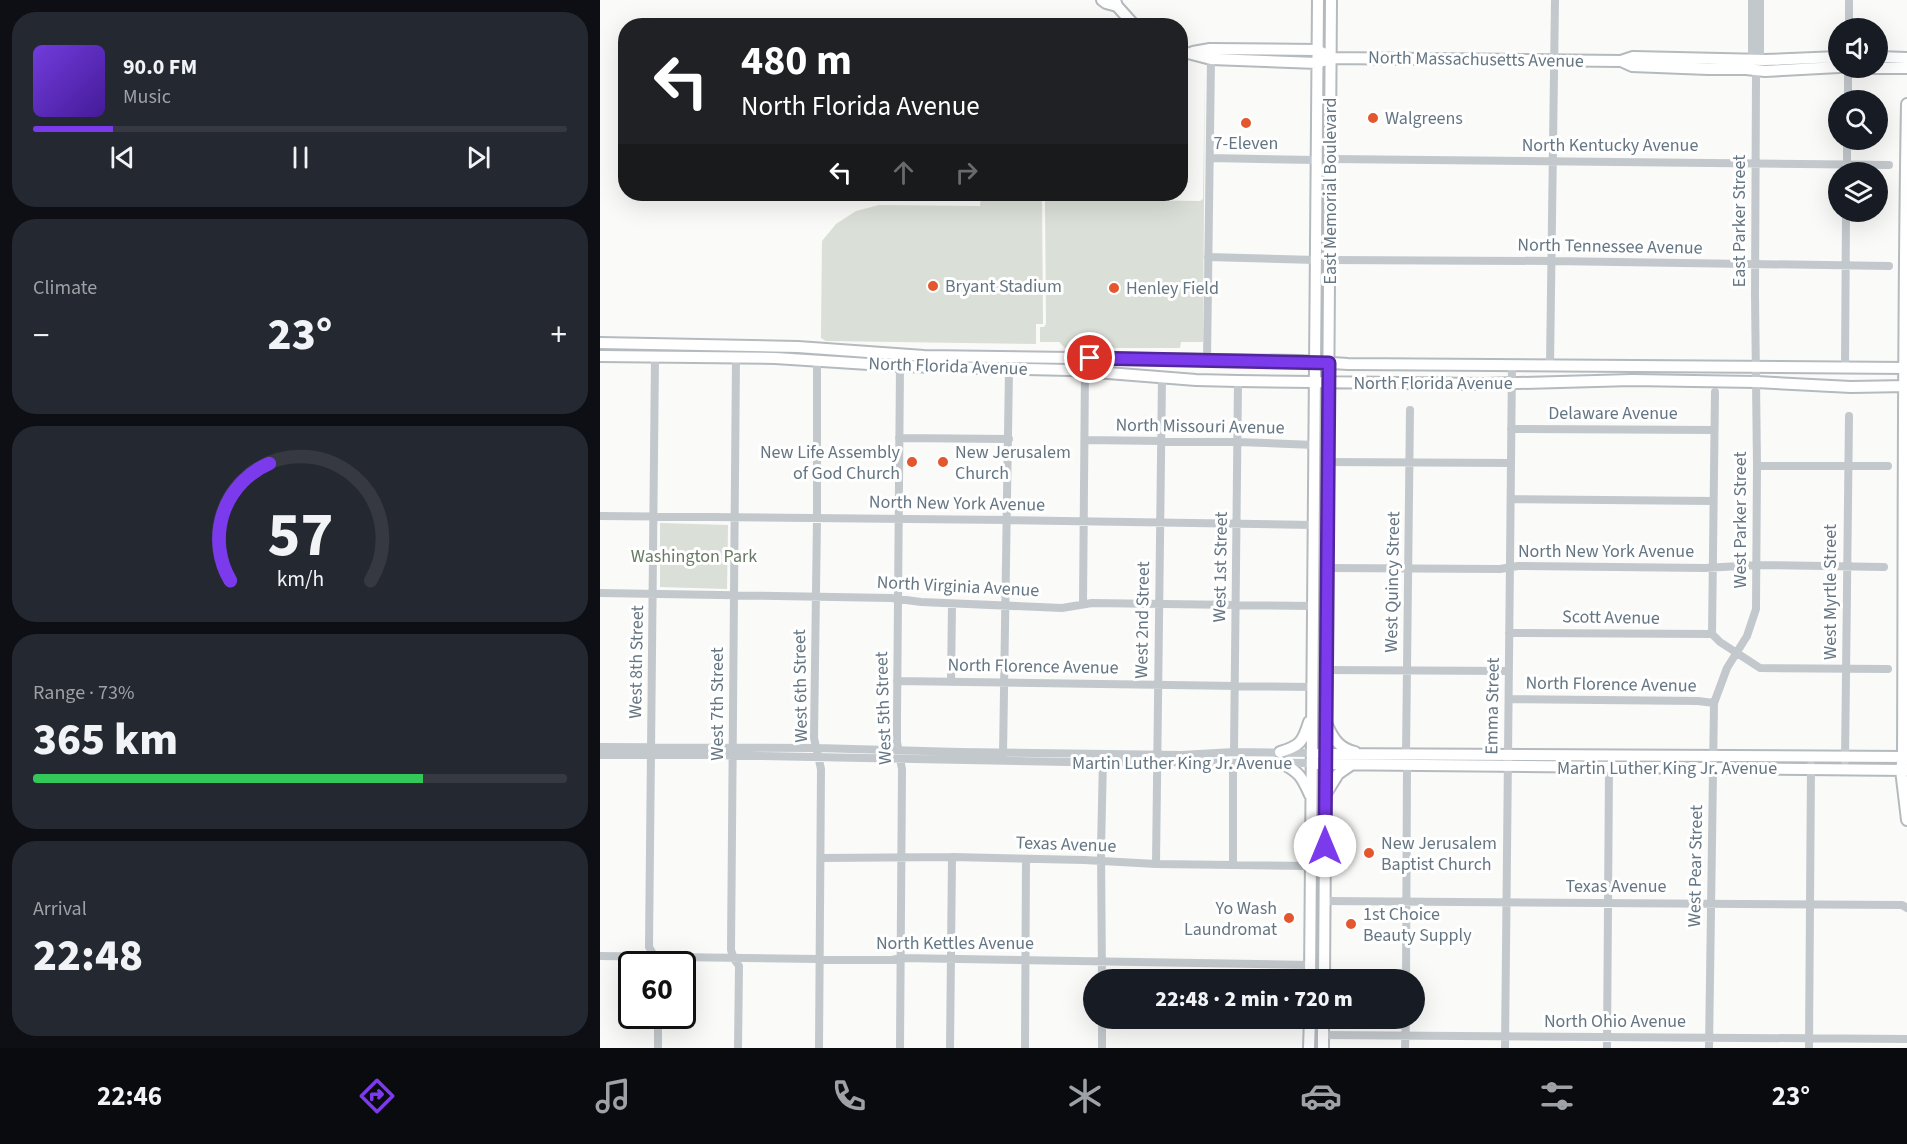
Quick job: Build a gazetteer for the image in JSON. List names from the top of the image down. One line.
{"streets":{"main road":["North Massachusetts Avenue","East Memorial Boulevard","North Florida Avenue","Martin Luther King Jr. Avenue"],"street":["North Kentucky Avenue","East Parker Street","North Tennessee Avenue","Delaware Avenue","North Missouri Avenue","North New York Avenue","West Parker Street","West 1st Street","West Quincy Street","North Virginia Avenue","West Myrtle Street","Scott Avenue","West 2nd Street","West 8th Street","North Florence Avenue","West 6th Street","West 7th Street","Emma Street","West 5th Street","Texas Avenue","West Pear Street","North Kettles Avenue","North Ohio Avenue"]},"crossings":[["North Massachusetts Avenue","East Memorial Boulevard"],["North Massachusetts Avenue","East Parker Street"],["North Kentucky Avenue","East Memorial Boulevard"],["North Kentucky Avenue","East Parker Street"],["East Memorial Boulevard","North Tennessee Avenue"],["East Memorial Boulevard","North Florida Avenue"],["East Memorial Boulevard","North Missouri Avenue"],["East Memorial Boulevard","North New York Avenue"],["East Memorial Boulevard","North Virginia Avenue"],["East Memorial Boulevard","North Florence Avenue"],["East Memorial Boulevard","Martin Luther King Jr. Avenue"],["East Memorial Boulevard","Texas Avenue"],["East Memorial Boulevard","North Kettles Avenue"],["East Parker Street","North Tennessee Avenue"],["East Parker Street","North Florida Avenue"],["East Parker Street","West Parker Street"],["North Florida Avenue","West Parker Street"],["North Florida Avenue","West 1st Street"],["North Florida Avenue","West 2nd Street"],["North Florida Avenue","West 8th Street"],["North Florida Avenue","West 6th Street"],["North Florida Avenue","West 7th Street"],["North Florida Avenue","Emma Street"],["North Florida Avenue","West 5th Street"],["Delaware Avenue","Emma Street"],["North Missouri Avenue","West 1st Street"],["North Missouri Avenue","West 2nd Street"],["North New York Avenue","West Parker Street"],["North New York Avenue","West 1st Street"],["North New York Avenue","West Quincy Street"],["North New York Avenue","West Myrtle Street"],["North New York Avenue","West 2nd Street"],["North New York Avenue","West 8th Street"],["North New York Avenue","West 6th Street"],["North New York Avenue","West 7th Street"],["North New York Avenue","Emma Street"],["North New York Avenue","West 5th Street"],["West Parker Street","West Pear Street"],["West 1st Street","North Virginia Avenue"],["West 1st Street","North Florence Avenue"],["West 1st Street","Martin Luther King Jr. Avenue"],["West Quincy Street","Martin Luther King Jr. Avenue"],["West Quincy Street","Texas Avenue"],["North Virginia Avenue","West 2nd Street"],["North Virginia Avenue","West 8th Street"],["North Virginia Avenue","West 6th Street"],["North Virginia Avenue","West 7th Street"],["North Virginia Avenue","West 5th Street"],["West Myrtle Street","Martin Luther King Jr. Avenue"],["Scott Avenue","Emma Street"],["West 2nd Street","North Florence Avenue"],["West 2nd Street","Martin Luther King Jr. Avenue"],["West 2nd Street","Texas Avenue"],["West 8th Street","Martin Luther King Jr. Avenue"],["North Florence Avenue","Emma Street"],["North Florence Avenue","West 5th Street"],["North Florence Avenue","West Pear Street"],["West 6th Street","Martin Luther King Jr. Avenue"],["West 6th Street","Texas Avenue"],["West 6th Street","North Kettles Avenue"],["West 7th Street","Martin Luther King Jr. Avenue"],["West 7th Street","North Kettles Avenue"],["Emma Street","Martin Luther King Jr. Avenue"],["Emma Street","Texas Avenue"],["Emma Street","North Ohio Avenue"],["West 5th Street","Martin Luther King Jr. Avenue"],["West 5th Street","Texas Avenue"],["West 5th Street","North Kettles Avenue"],["Martin Luther King Jr. Avenue","West Pear Street"],["Texas Avenue","West Pear Street"],["West Pear Street","North Ohio Avenue"]],"parks":["Washington Park"],"places":["Walgreens","7-Eleven","Bryant Stadium","Henley Field","New Life Assembly of God Church","New Jerusalem Church","New Jerusalem Baptist Church","Yo Wash Laundromat","1st Choice Beauty Supply"],"page":{"turn":["480 m","North Florida Avenue"],"song":["90.0 FM","Music"],"tile":["Climate",["Range · 73%","365 km"],["Arrival","22:48"]],"heat":["−","23°","+"],"limit":"60","trip":"22:48 · 2 min · 720 m","tabs":["22:46","23°"],"gauge":["57","km/h"]}}
